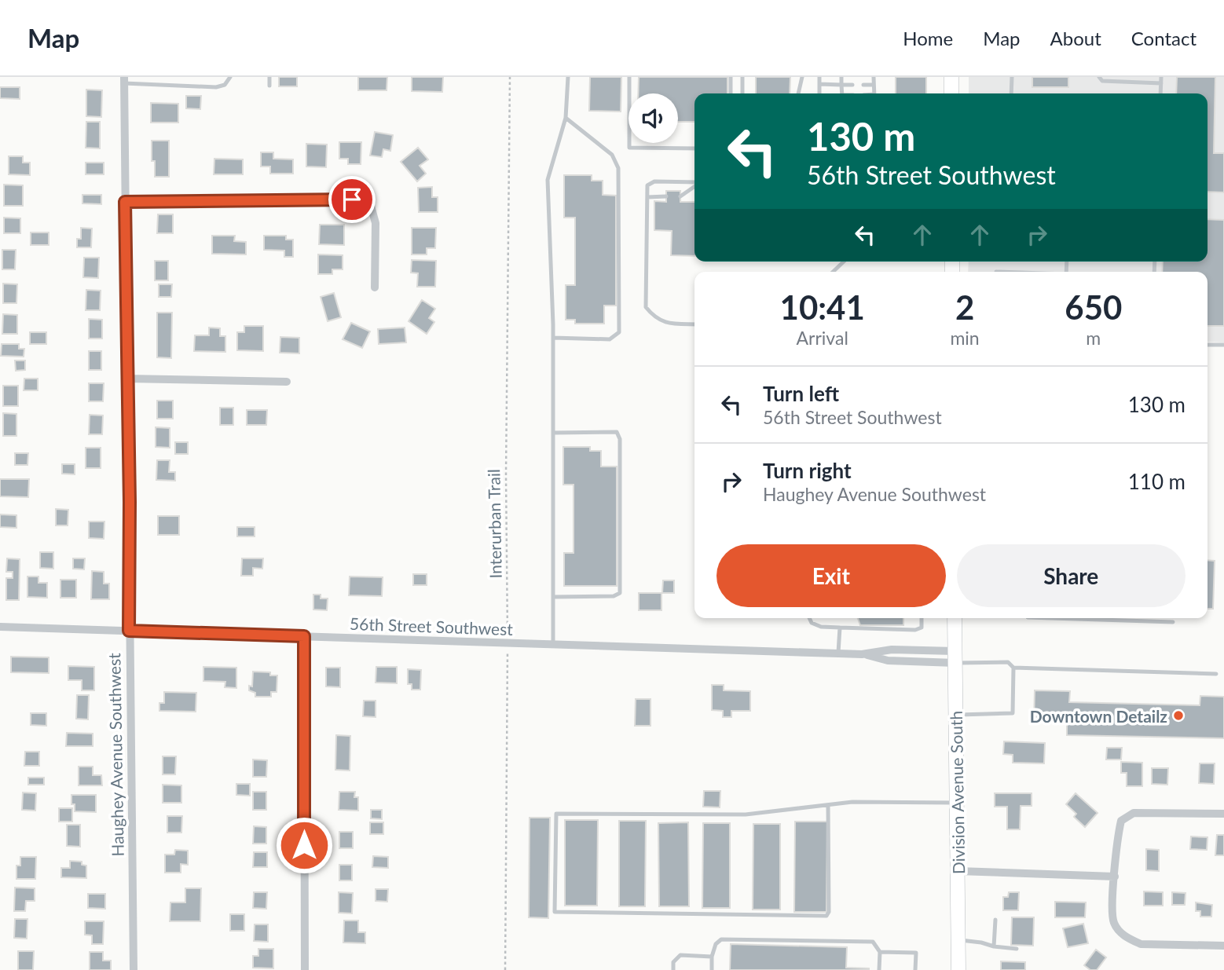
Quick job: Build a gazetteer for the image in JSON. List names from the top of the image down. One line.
{"streets":{"main road":["Division Avenue South"],"street":["56th Street Southwest","Haughey Avenue Southwest"],"path":["Interurban Trail"]},"crossings":[["Interurban Trail","56th Street Southwest"],["56th Street Southwest","Haughey Avenue Southwest"],["56th Street Southwest","Division Avenue South"]],"places":["Downtown Detailz"],"page":{"header":"Map","nav":["Home","Map","About","Contact"],"turn":["130 m","56th Street Southwest"],"eta":["10:41","Arrival","2","min","650","m"],"list":[{"name":"Turn left","note":"56th Street Southwest","value":"130 m"},{"name":"Turn right","note":"Haughey Avenue Southwest","value":"110 m"}],"buttons":["Exit","Share"]}}
